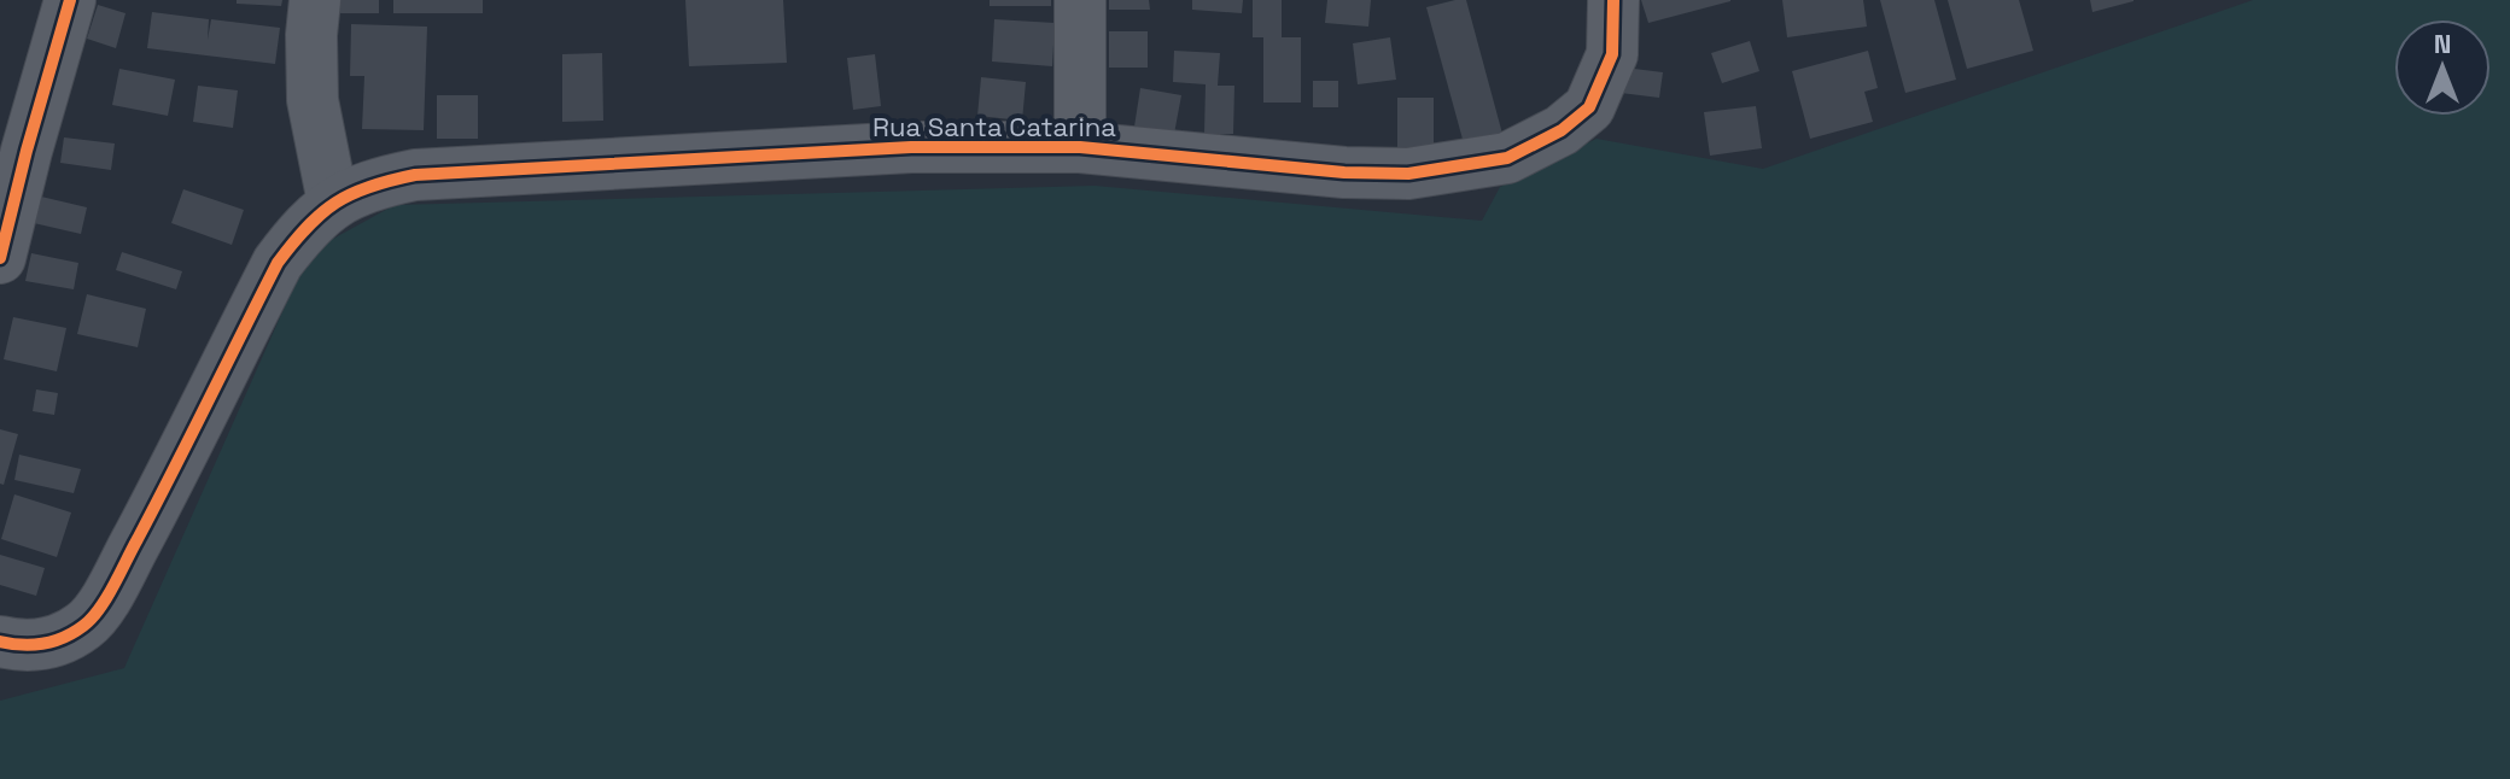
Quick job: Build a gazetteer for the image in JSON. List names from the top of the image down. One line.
{"streets":{"street":["Rua Santa Catarina"]},"north":"top"}
